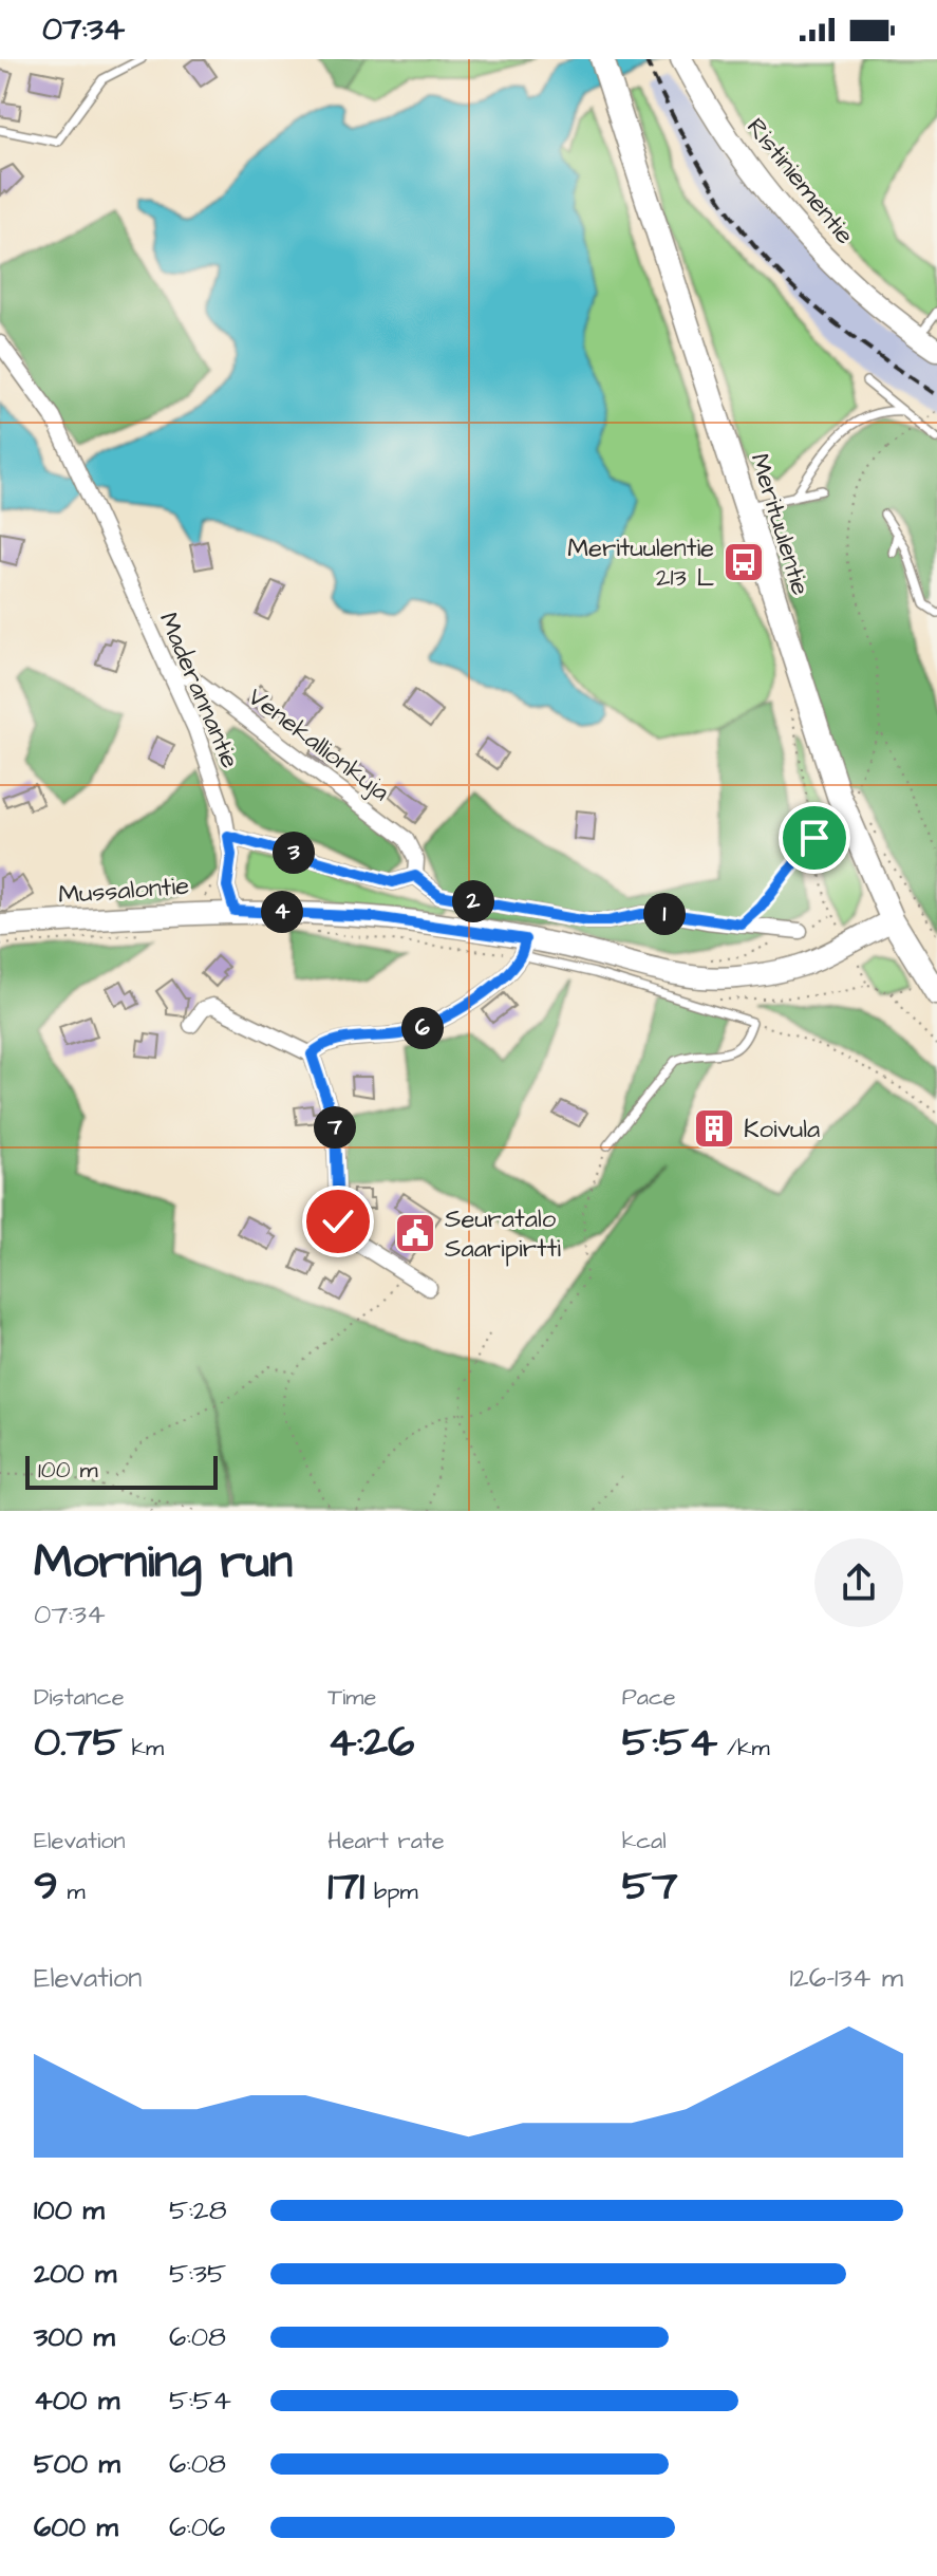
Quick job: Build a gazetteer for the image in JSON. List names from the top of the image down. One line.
{"streets":{"main road":["Ristiniementie","Merituulentie","Mussalontie"],"street":["Maderannantie","Venekallionkuja"]},"crossings":[["Merituulentie","Mussalontie"],["Maderannantie","Venekallionkuja"],["Maderannantie","Mussalontie"]],"places":{"bus stop":["Merituulentie 213 L"],"building":["Koivula"],"public building":["Seuratalo Saaripirtti"]},"scale_bar":"100 m","page":{"status":"07:34","pins":["3","2","4","1","6","7"],"scale":"100 m","heading":["Morning run","07:34"],"stats":[["Distance","0.75 km"],["Time","4:26"],["Pace","5:54 /km"],["Elevation","9 m"],["Heart rate","171 bpm"],["kcal","57"]],"chart":["Elevation","126–134 m"],"list":[{"name":"100 m","note":"5:28"},{"name":"200 m","note":"5:35"},{"name":"300 m","note":"6:08"},{"name":"400 m","note":"5:54"},{"name":"500 m","note":"6:08"},{"name":"600 m","note":"6:06"}]}}
